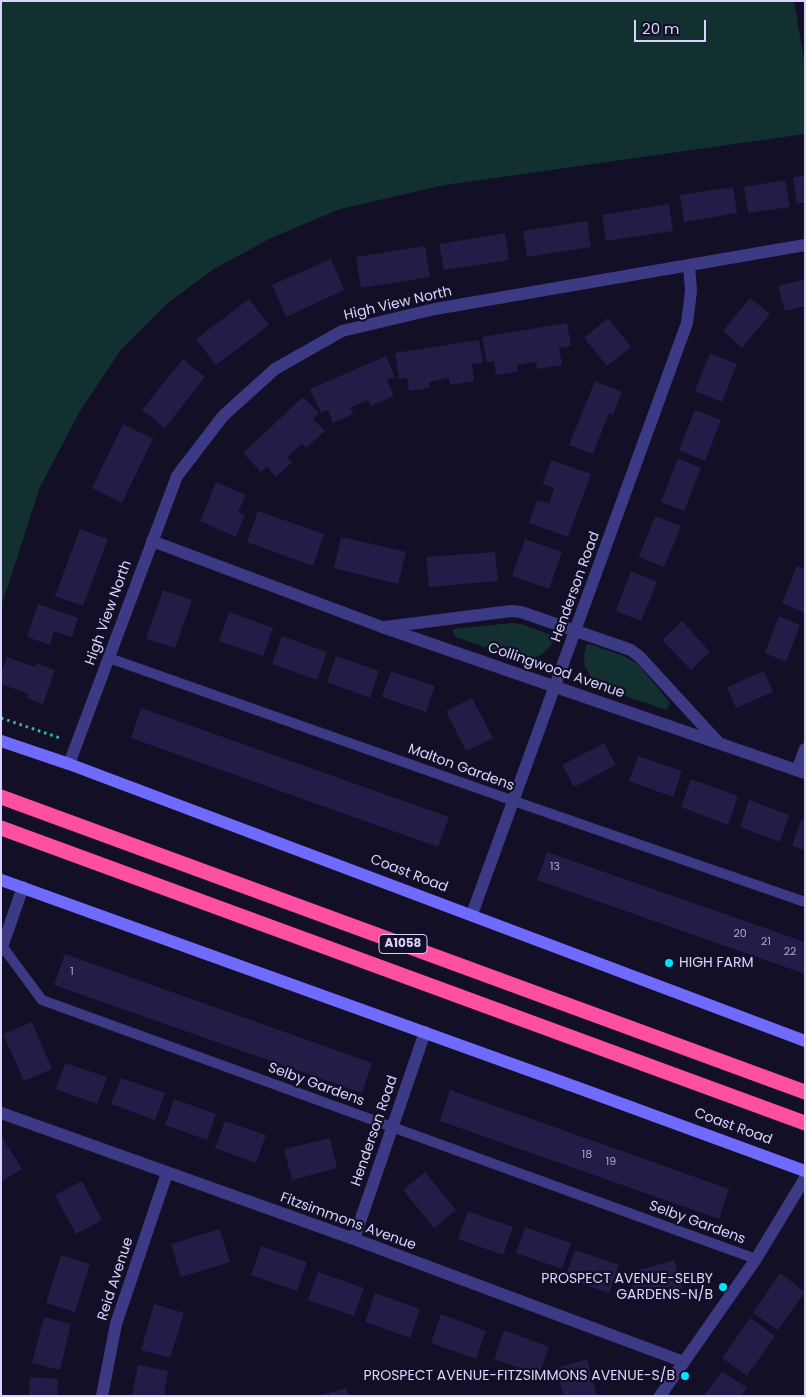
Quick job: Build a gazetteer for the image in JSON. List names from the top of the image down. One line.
{"streets":{"highway":["Coast Road","A1058"],"street":["High View North","Henderson Road","Collingwood Avenue","Fitzsimmons Avenue","Reid Avenue"],"lane":["Malton Gardens","Selby Gardens"]},"crossings":[["High View North","Henderson Road"],["High View North","Collingwood Avenue"],["High View North","Malton Gardens"],["High View North","Coast Road"],["Henderson Road","Collingwood Avenue"],["Henderson Road","Malton Gardens"],["Henderson Road","Coast Road"],["Henderson Road","Selby Gardens"],["Henderson Road","Fitzsimmons Avenue"],["Fitzsimmons Avenue","Reid Avenue"]],"places":["HIGH FARM","PROSPECT AVENUE-SELBY GARDENS-N/B","PROSPECT AVENUE-FITZSIMMONS AVENUE-S/B"],"house_numbers":["13","20","21","22","1","18","19"],"scale_bar":"20 m"}
